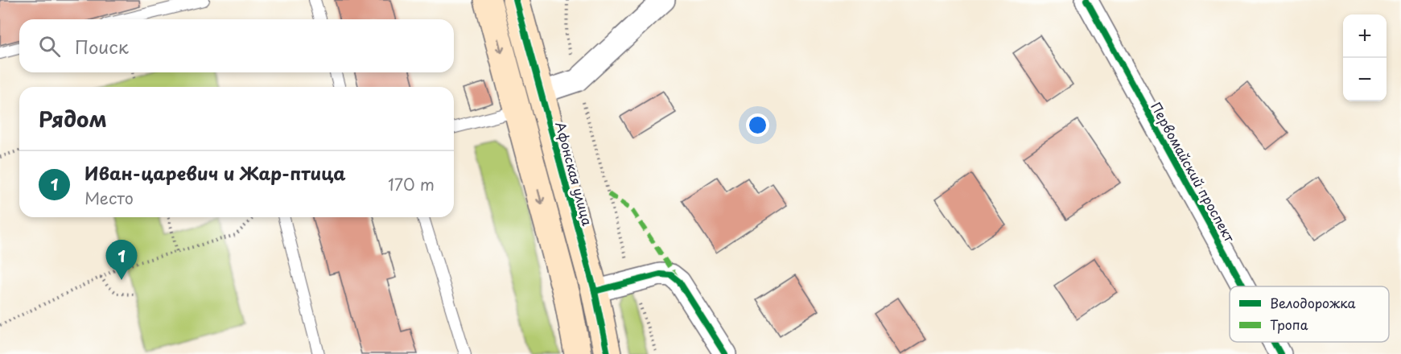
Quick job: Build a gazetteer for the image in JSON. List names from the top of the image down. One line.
{"streets":{"street":["Первомайский проспект","Афонская улица"]},"legend":["Велодорожка","Тропа"],"page":{"map_buttons":["+","−"],"search":"Поиск","heading":"Рядом","list":[{"mark":"1","name":"Иван-царевич и Жар-птица","note":"Место","value":"170 m"}],"pins":"1"}}
